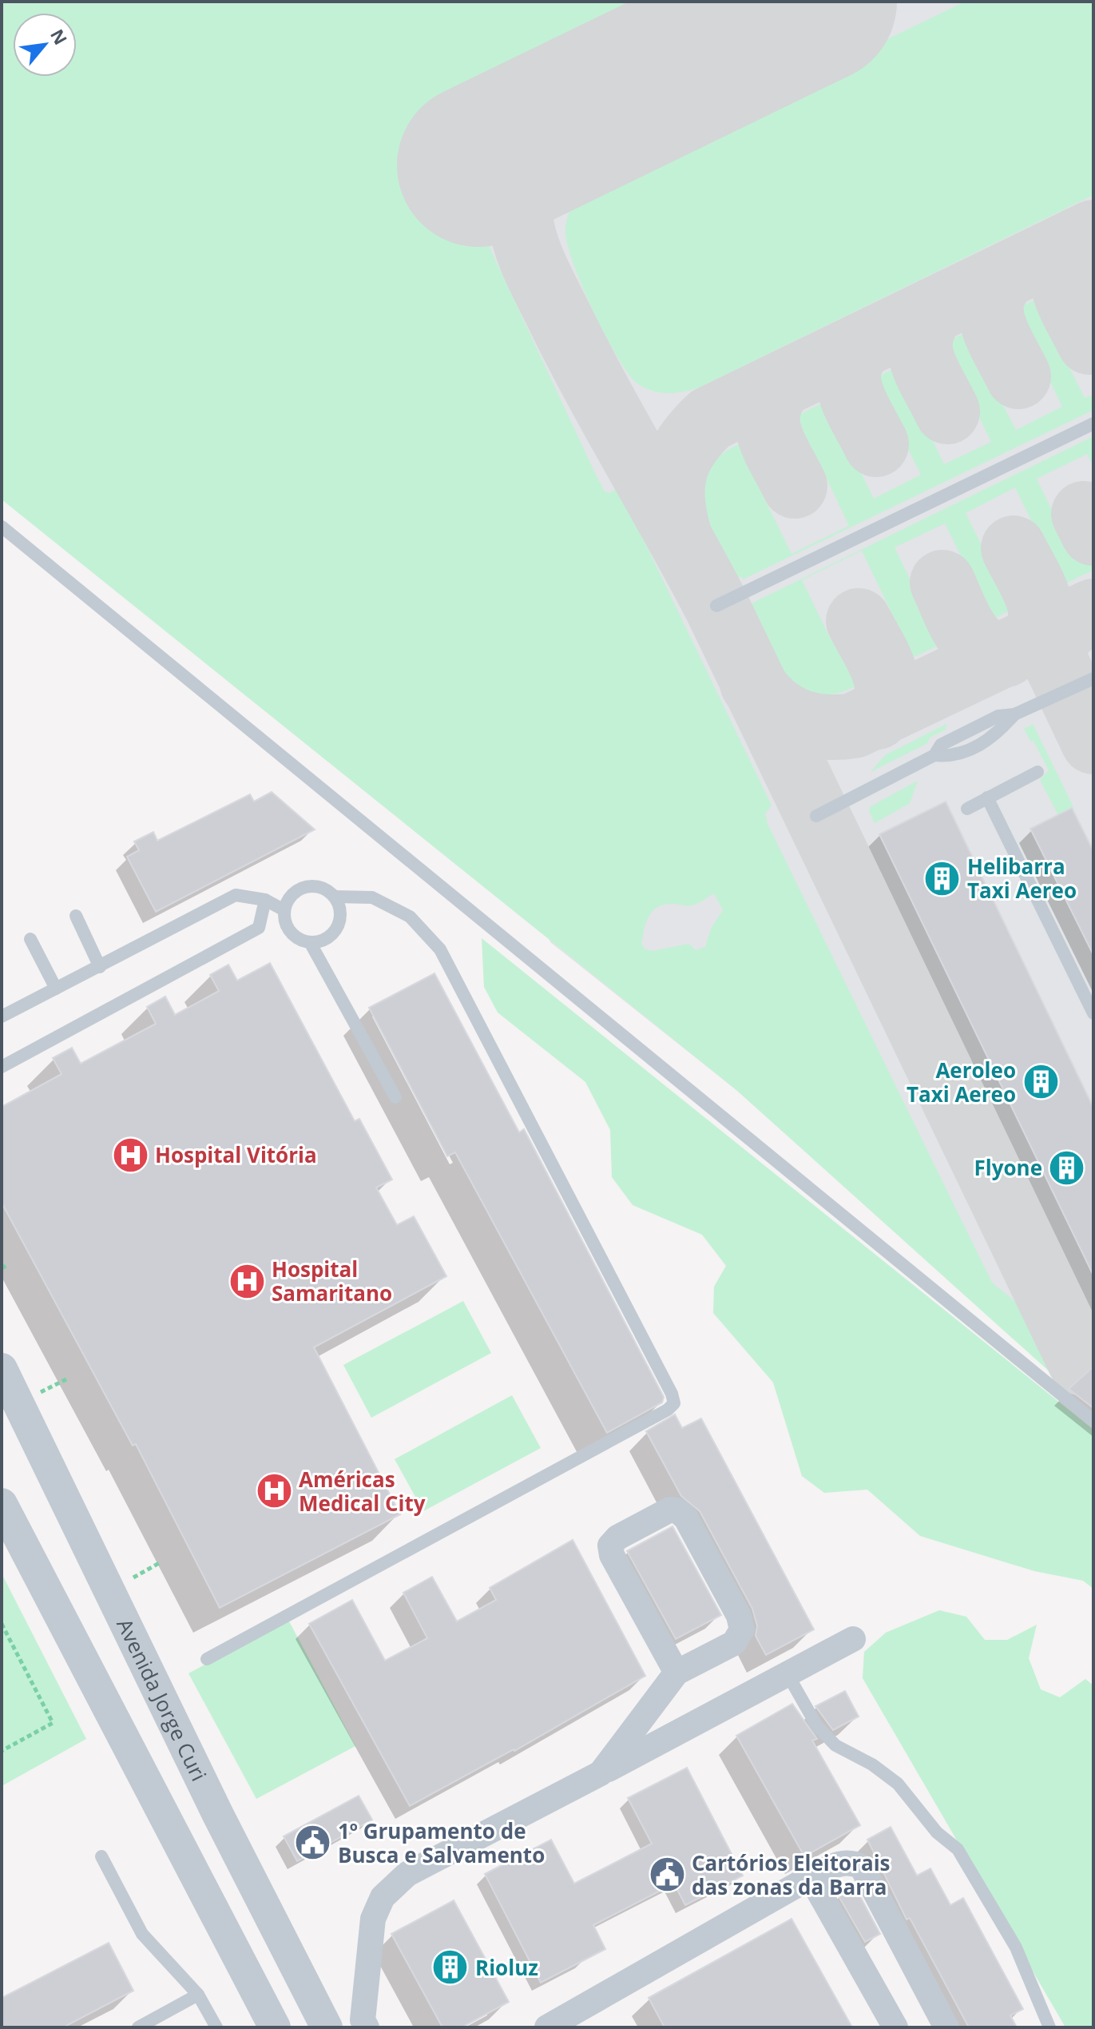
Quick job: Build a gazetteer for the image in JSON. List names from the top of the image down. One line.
{"streets":{"street":["Avenida Jorge Curi"]},"places":{"building":["Helibarra Taxi Aereo","Aeroleo Taxi Aereo","Flyone","Rioluz"],"hospital":["Hospital Vitória","Hospital Samaritano","Américas Medical City"],"public building":["1º Grupamento de Busca e Salvamento","Cartórios Eleitorais das zonas da Barra"]},"north":"top right"}
